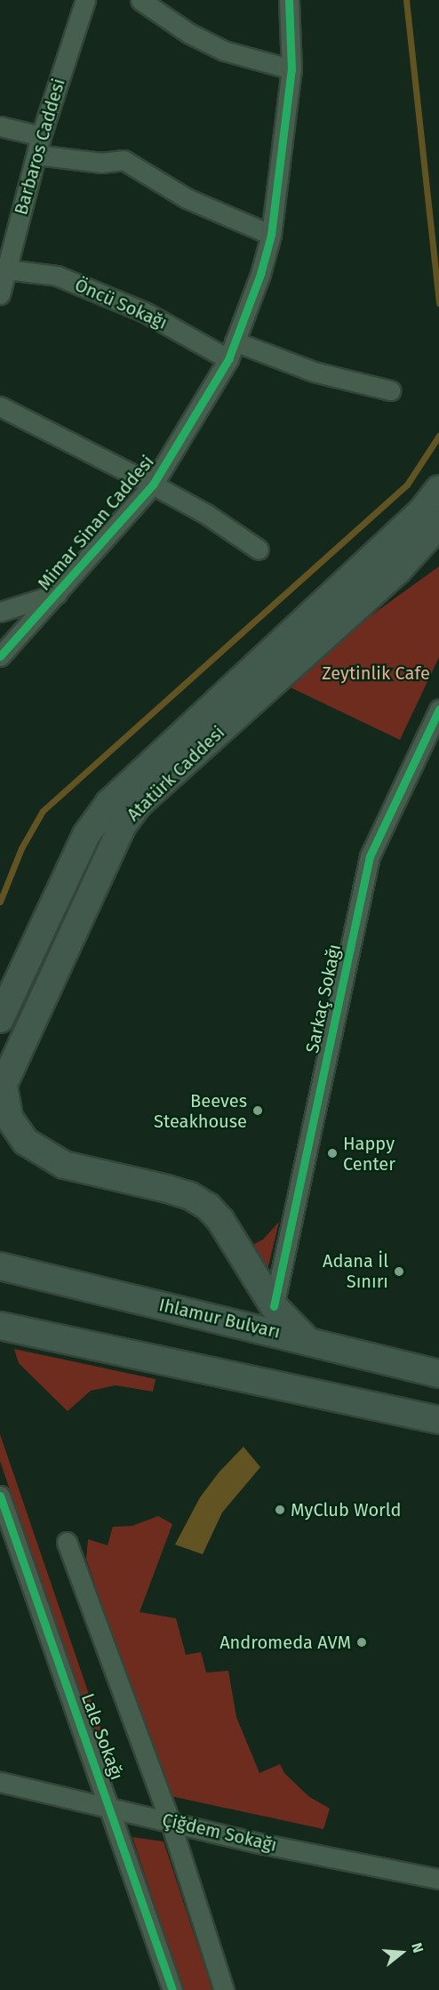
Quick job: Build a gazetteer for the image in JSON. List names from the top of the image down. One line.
{"streets":{"main road":["Atatürk Caddesi","Ihlamur Bulvarı"],"street":["Barbaros Caddesi","Öncü Sokağı","Mimar Sinan Caddesi","Sarkaç Sokağı","Lale Sokağı","Çiğdem Sokağı"]},"crossings":[["Barbaros Caddesi","Öncü Sokağı"],["Öncü Sokağı","Mimar Sinan Caddesi"],["Lale Sokağı","Çiğdem Sokağı"]],"parks":["Zeytinlik Cafe"],"places":["Beeves Steakhouse","Happy Center","Adana İl Sınırı","MyClub World","Andromeda AVM"],"north":"right"}
